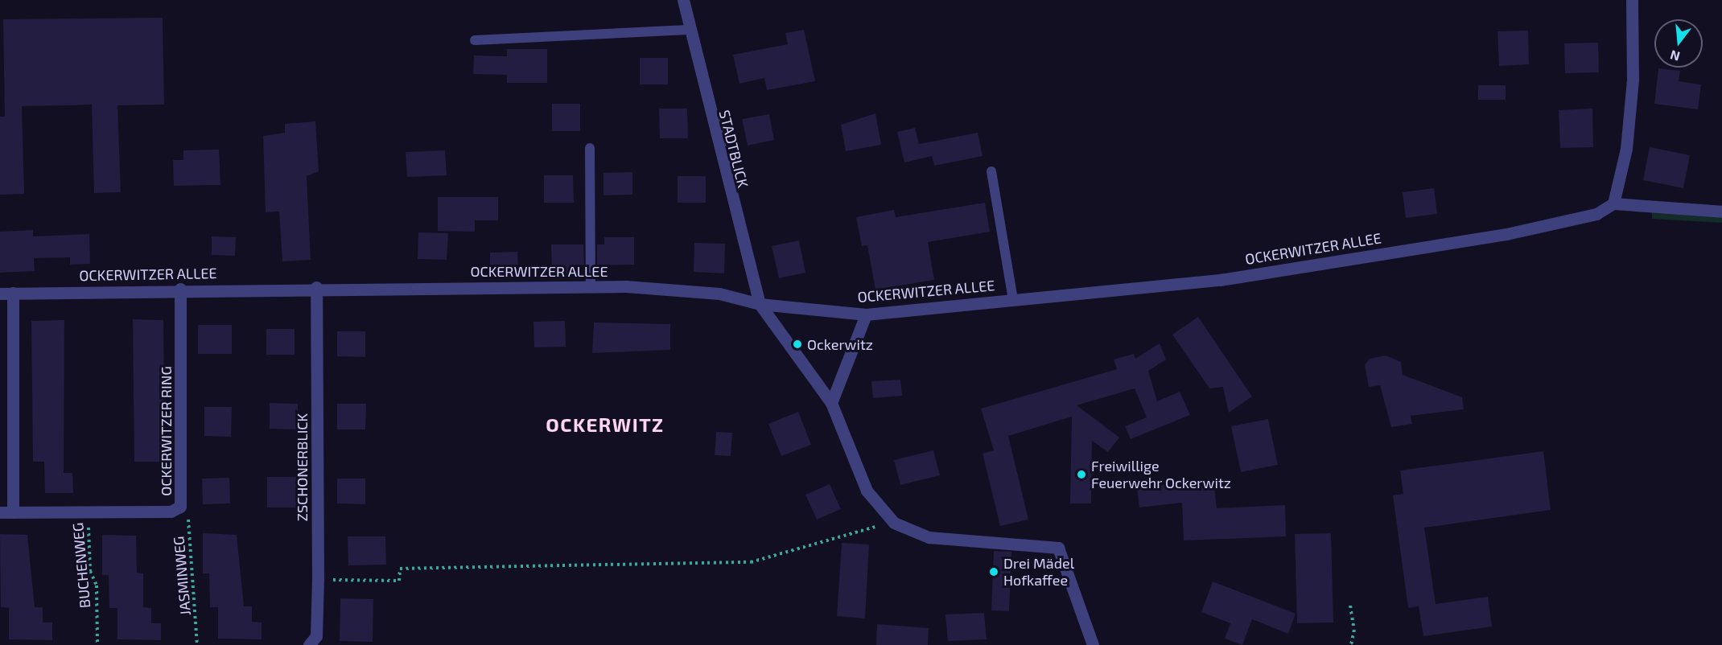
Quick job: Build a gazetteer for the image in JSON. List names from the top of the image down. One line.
{"streets":{"street":["STADTBLICK","OCKERWITZER ALLEE","OCKERWITZER RING","ZSCHONERBLICK"],"path":["BUCHENWEG","JASMINWEG"]},"crossings":[["STADTBLICK","OCKERWITZER ALLEE"],["OCKERWITZER ALLEE","OCKERWITZER RING"],["OCKERWITZER ALLEE","ZSCHONERBLICK"],["OCKERWITZER RING","BUCHENWEG"],["OCKERWITZER RING","JASMINWEG"]],"districts":["OCKERWITZ"],"places":["Ockerwitz","Freiwillige Feuerwehr Ockerwitz","Drei Mädel Hofkaffee"],"north":"bottom"}
